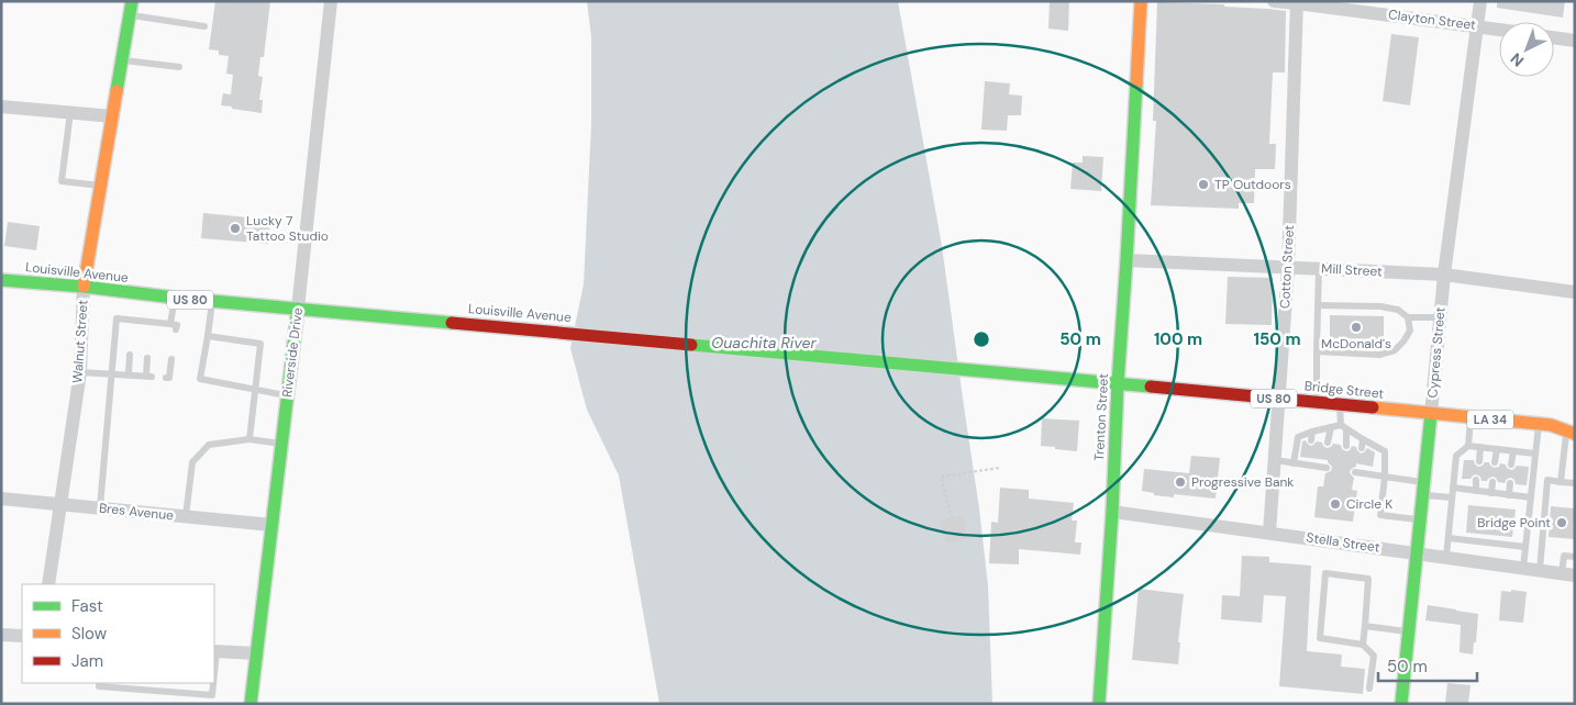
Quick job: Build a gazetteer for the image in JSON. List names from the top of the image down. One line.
{"streets":{"main road":["Louisville Avenue","US 80","Walnut Street","Riverside Drive","Cypress Street","Bridge Street","Trenton Street","LA 34"],"street":["Clayton Street","Cotton Street","Mill Street","Bres Avenue","Stella Street"]},"crossings":[["Clayton Street","Cotton Street"],["Clayton Street","Cypress Street"],["Cotton Street","Mill Street"],["Cotton Street","Bridge Street"],["Cotton Street","Stella Street"],["Mill Street","Cypress Street"],["Mill Street","Trenton Street"],["Louisville Avenue","Walnut Street"],["Louisville Avenue","Riverside Drive"],["Louisville Avenue","Bridge Street"],["Walnut Street","Bres Avenue"],["Riverside Drive","Bres Avenue"],["Cypress Street","Bridge Street"],["Cypress Street","Stella Street"],["Bridge Street","Trenton Street"],["Trenton Street","Stella Street"]],"water":["Ouachita River"],"places":["TP Outdoors","Lucky 7 Tattoo Studio","McDonald's","Progressive Bank","Circle K","Bridge Point"],"legend":["Fast","Slow","Jam"],"scale_bar":"50 m","north":"bottom left","rings":["50 m","100 m","150 m"]}
